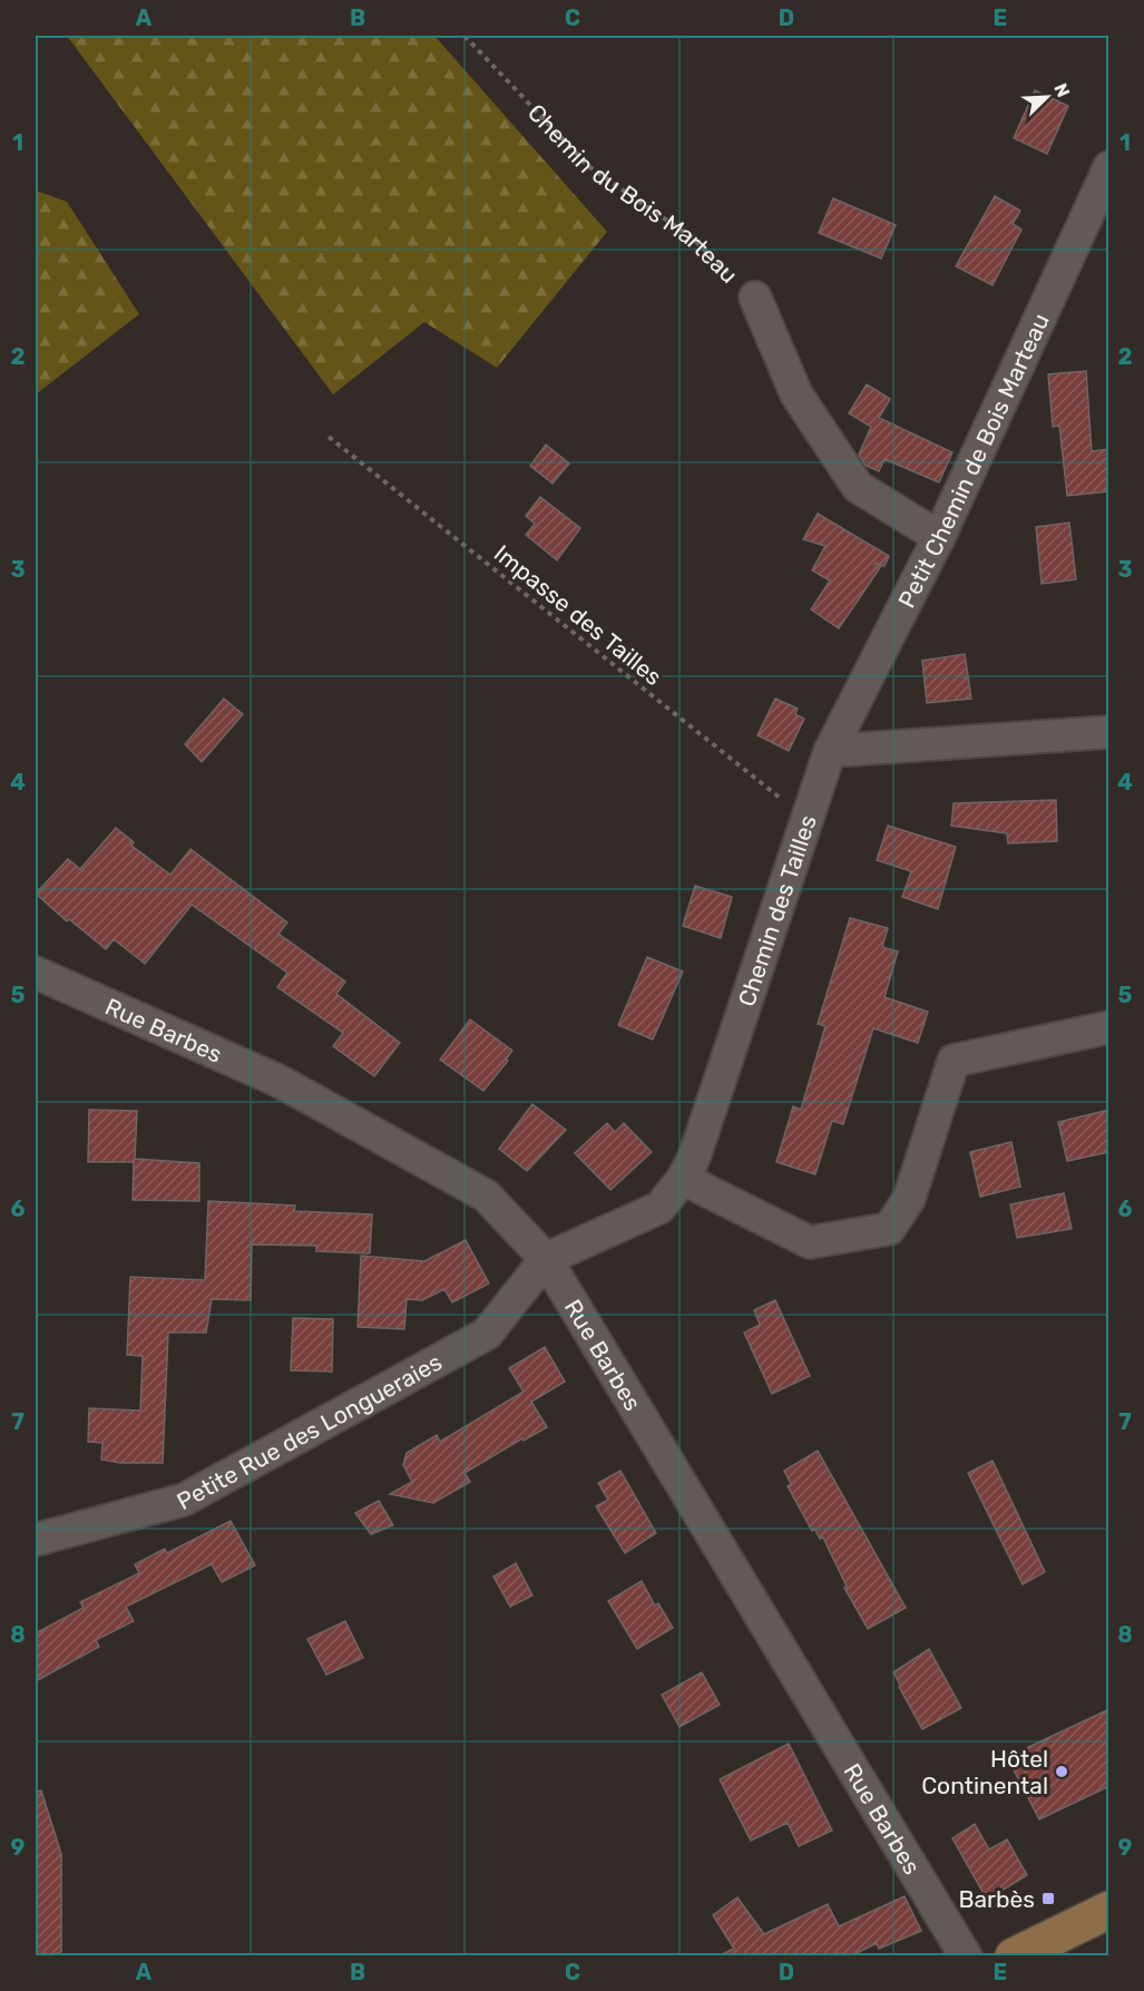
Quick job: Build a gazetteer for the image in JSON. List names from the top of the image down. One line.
{"streets":{"street":["Chemin du Bois Marteau","Petit Chemin de Bois Marteau","Chemin des Tailles","Rue Barbes","Petite Rue des Longueraies"],"path":["Impasse des Tailles"]},"crossings":[["Chemin du Bois Marteau","Petit Chemin de Bois Marteau"],["Petit Chemin de Bois Marteau","Chemin des Tailles"],["Impasse des Tailles","Chemin des Tailles"],["Chemin des Tailles","Rue Barbes"],["Chemin des Tailles","Petite Rue des Longueraies"],["Rue Barbes","Petite Rue des Longueraies"]],"places":{"other":["Hôtel Continental"],"transit":["Barbès"]},"north":"top right","grid":{"columns":["A","B","C","D","E"],"rows":["1","2","3","4","5","6","7","8","9"]}}
